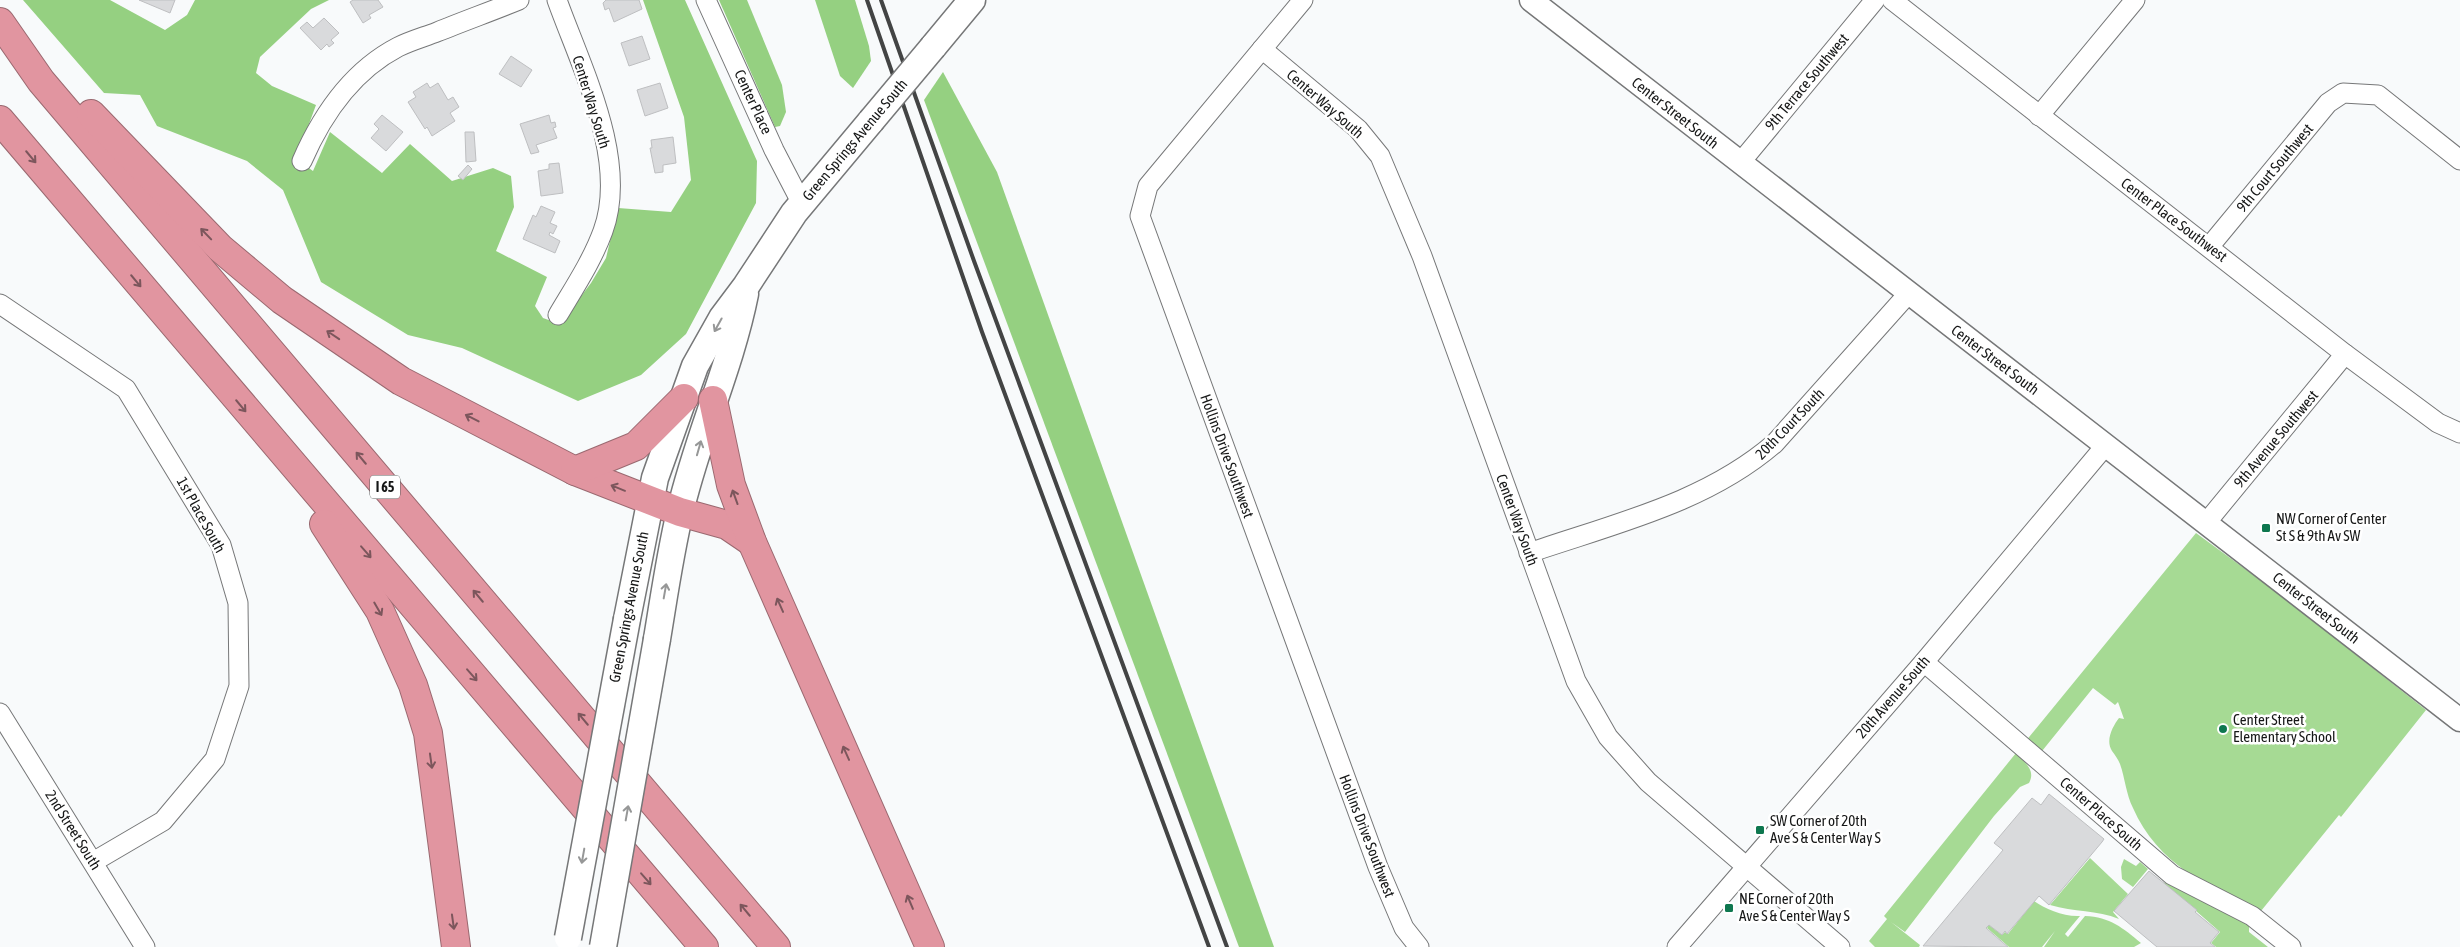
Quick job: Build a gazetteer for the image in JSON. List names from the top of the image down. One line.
{"streets":{"highway":["I 65"],"main road":["Green Springs Avenue South"],"street":["9th Terrace Southwest","Center Way South","Center Place","Center Street South","9th Court Southwest","Center Place Southwest","20th Court South","9th Avenue Southwest","Hollins Drive Southwest","1st Place South","20th Avenue South","Center Place South","2nd Street South"]},"crossings":[["9th Terrace Southwest","Center Street South"],["Center Way South","20th Court South"],["Center Way South","Hollins Drive Southwest"],["Center Way South","20th Avenue South"],["Center Place","Green Springs Avenue South"],["Center Street South","20th Court South"],["Center Street South","9th Avenue Southwest"],["Center Street South","20th Avenue South"],["9th Court Southwest","Center Place Southwest"],["Center Place Southwest","9th Avenue Southwest"],["1st Place South","2nd Street South"],["20th Avenue South","Center Place South"]],"places":{"transit":["NW Corner of Center St S & 9th Av SW","SW Corner of 20th Ave S & Center Way S","NE Corner of 20th Ave S & Center Way S"],"other":["Center Street Elementary School"]}}
